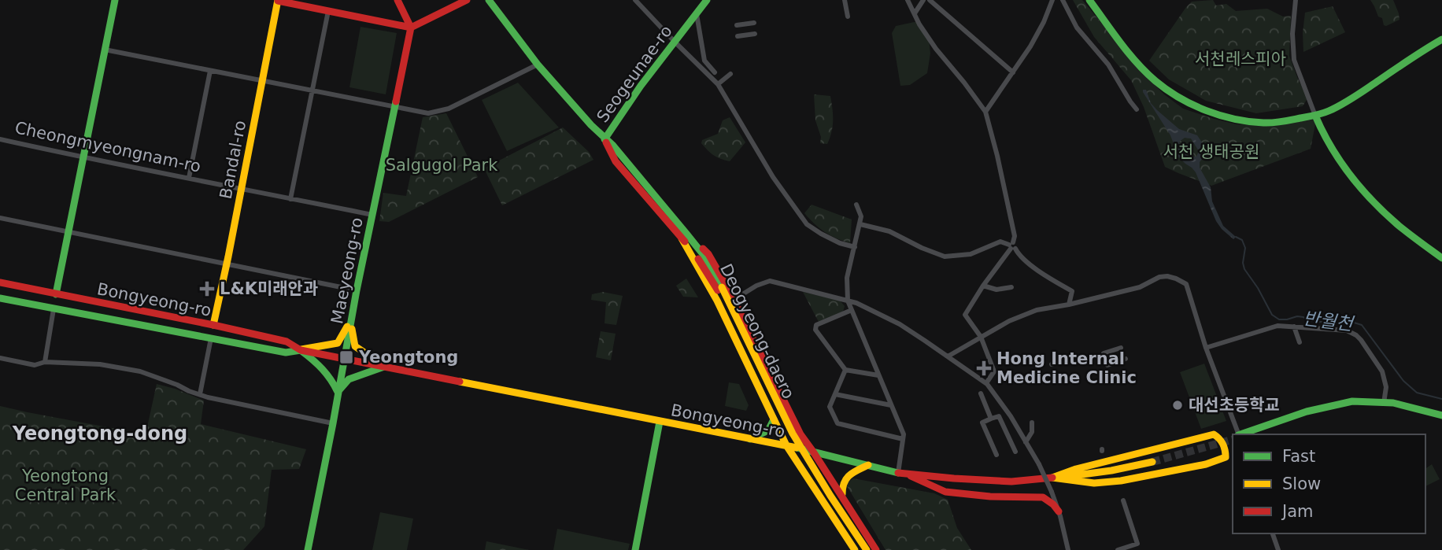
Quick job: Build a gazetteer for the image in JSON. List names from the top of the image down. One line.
{"streets":{"main road":["Seogeunae-ro","Bandal-ro","Maeyeong-ro","Bongyeong-ro","Deogyeong-daero"],"street":["Cheongmyeongnam-ro"]},"crossings":[["Seogeunae-ro","Deogyeong-daero"],["Cheongmyeongnam-ro","Bandal-ro"],["Cheongmyeongnam-ro","Maeyeong-ro"],["Bandal-ro","Bongyeong-ro"],["Maeyeong-ro","Bongyeong-ro"]],"districts":["Yeongtong-dong"],"water":["반월천"],"parks":["서천레스피아","서천 생태공원","Salgugol Park","Yeongtong Central Park"],"places":{"health":["L&K미래안과","Hong Internal Medicine Clinic"],"transit":["Yeongtong"],"other":["대선초등학교"]},"legend":["Fast","Slow","Jam"]}
